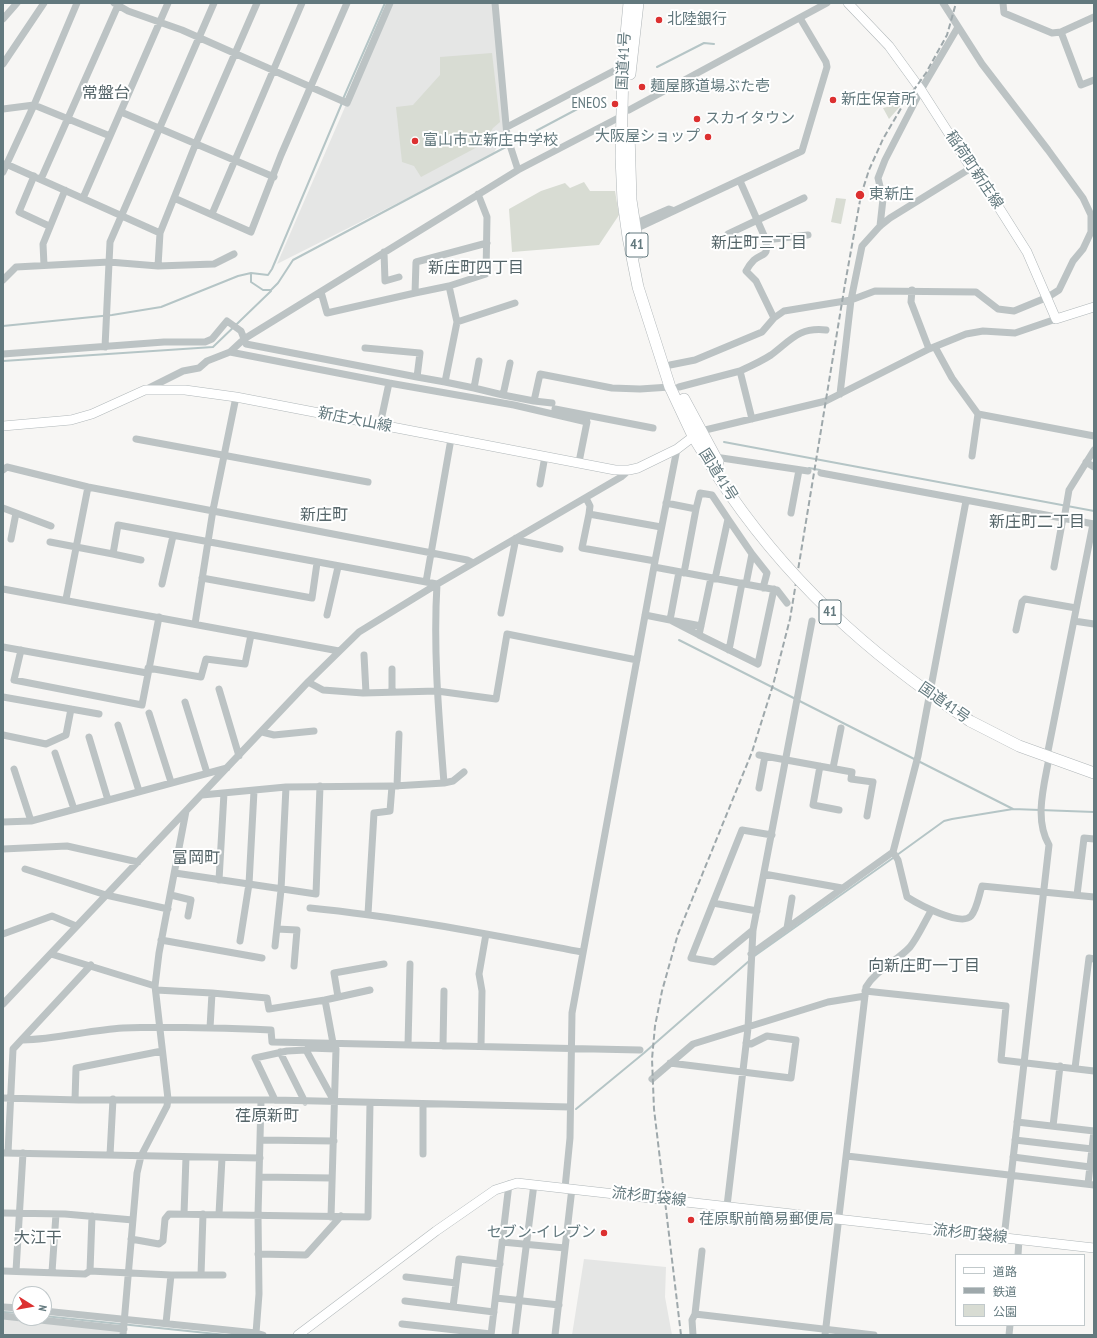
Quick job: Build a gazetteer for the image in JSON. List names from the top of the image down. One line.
{"streets":{"highway":["国道41号","41"],"main road":["稲荷町新庄線","新庄大山線","流杉町袋線"]},"districts":["常盤台","新庄町三丁目","新庄町四丁目","新庄町","新庄町二丁目","富岡町","向新庄町一丁目","荏原新町","大江干"],"places":["北陸銀行","麺屋豚道場ぶた壱","新庄保育所","ENEOS","スカイタウン","大阪屋ショップ","富山市立新庄中学校","東新庄","荏原駅前簡易郵便局","セブン-イレブン"],"legend":["道路","鉄道","公園"],"north":"right"}
